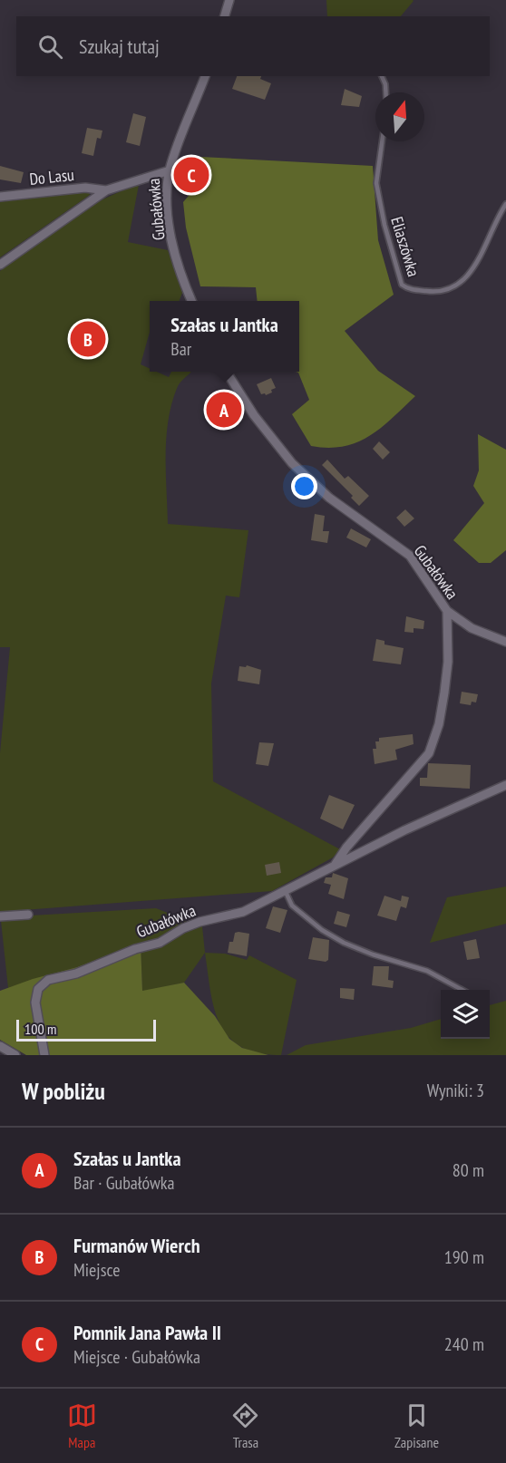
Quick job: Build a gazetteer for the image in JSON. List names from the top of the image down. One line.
{"streets":{"street":["Do Lasu","Gubałówka"],"lane":["Eliaszówka"]},"crossings":[["Do Lasu","Gubałówka"]],"scale_bar":"100 m","north":"top","page":{"search":"Szukaj tutaj","pins":["C","B","A"],"popup":["Szałas u Jantka","Bar"],"scale":"100 m","heading":["W pobliżu","Wyniki: 3"],"list":[{"mark":"A","name":"Szałas u Jantka","note":"Bar · Gubałówka","value":"80 m"},{"mark":"B","name":"Furmanów Wierch","note":"Miejsce","value":"190 m"},{"mark":"C","name":"Pomnik Jana Pawła II","note":"Miejsce · Gubałówka","value":"240 m"}],"nav":["Mapa","Trasa","Zapisane"]}}
